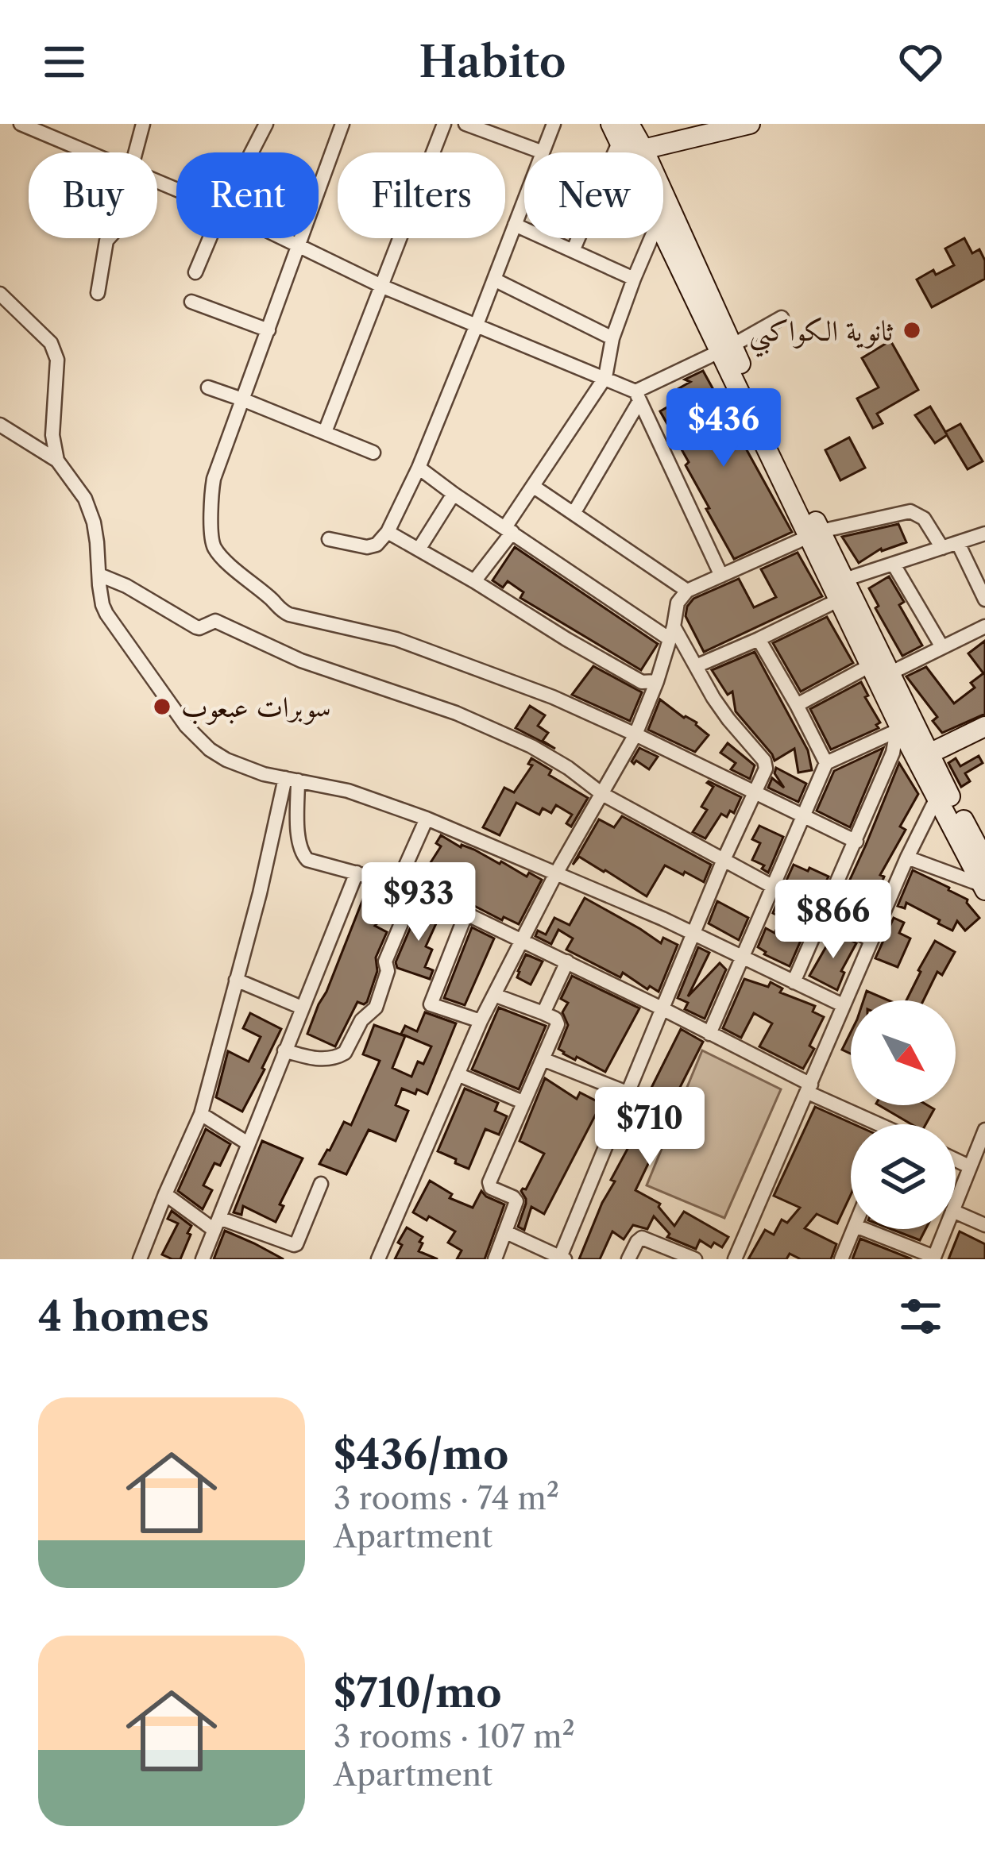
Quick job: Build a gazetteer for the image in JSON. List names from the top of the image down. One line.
{"places":["ثانوية الكواكبي","سوبرات عبعوب"],"north":"bottom right","page":{"header":"Habito","chip":["Buy","Rent","Filters","New"],"price":["$436","$933","$866","$710"],"heading":"4 homes","list":[{"name":"$436/mo","note":"3 rooms · 74 m² · Apartment"},{"name":"$710/mo","note":"3 rooms · 107 m² · Apartment"}]}}
